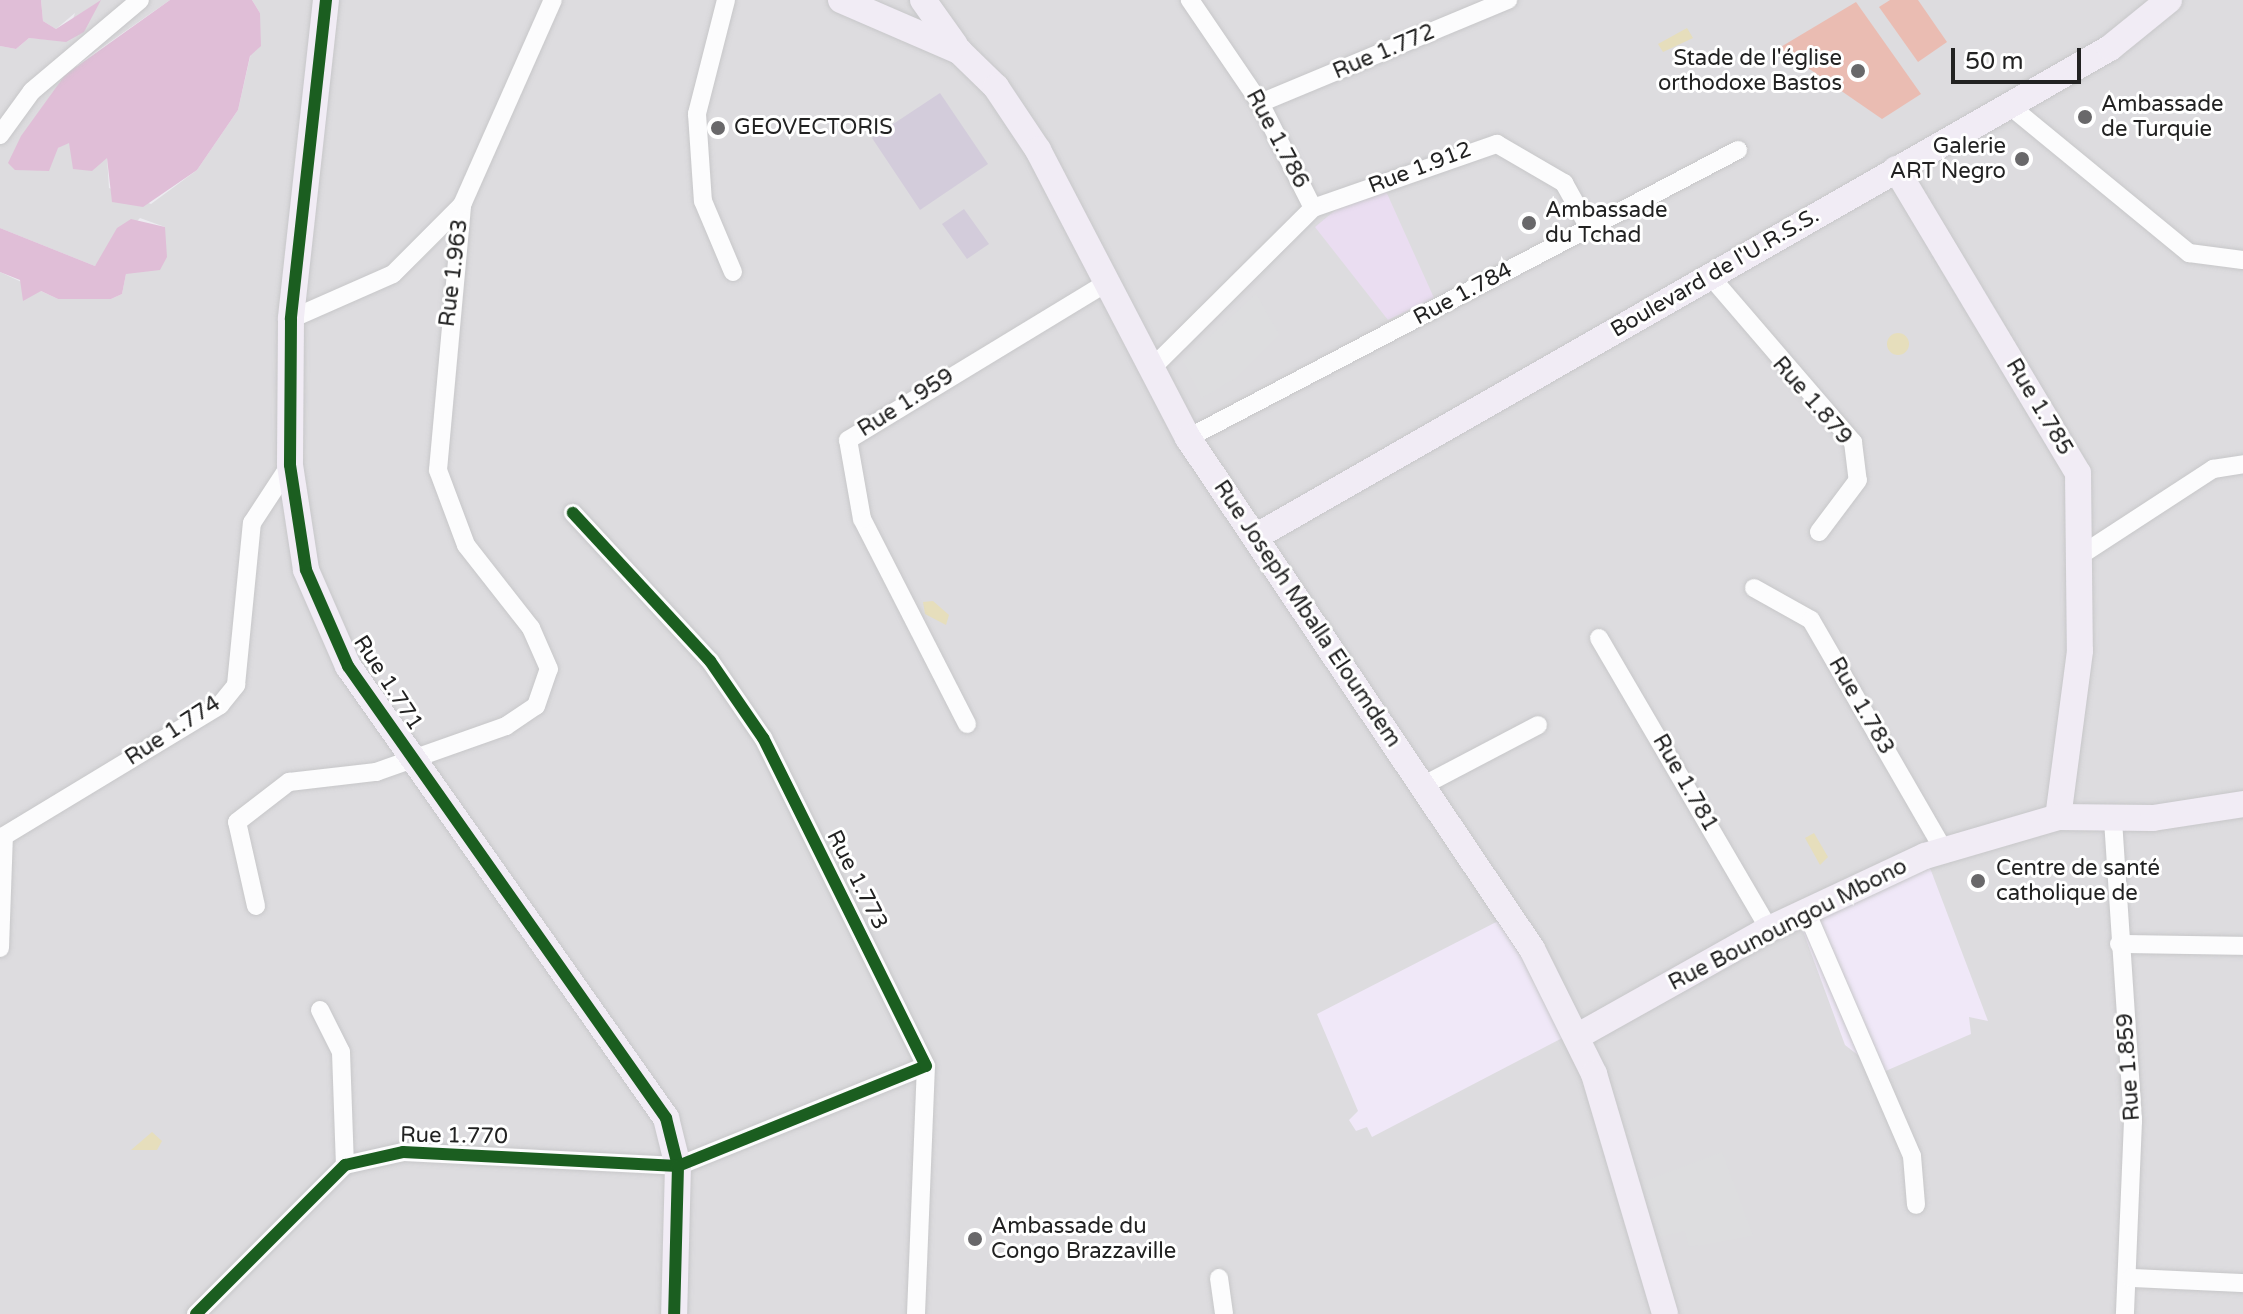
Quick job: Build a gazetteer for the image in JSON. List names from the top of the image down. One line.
{"streets":{"street":["Rue 1.772","Rue 1.786","Rue 1.912","Rue 1.963","Boulevard de l'U.R.S.S.","Rue 1.784","Rue 1.879","Rue 1.959","Rue 1.785","Rue Joseph Mballa Eloumdem","Rue 1.771","Rue 1.783","Rue 1.774","Rue 1.781","Rue 1.773","Rue Bounoungou Mbono","Rue 1.859","Rue 1.770"]},"crossings":[["Rue 1.772","Rue 1.786"],["Rue 1.786","Rue 1.912"],["Rue 1.786","Rue Joseph Mballa Eloumdem"],["Rue 1.912","Rue 1.784"],["Rue 1.963","Rue 1.771"],["Boulevard de l'U.R.S.S.","Rue 1.879"],["Boulevard de l'U.R.S.S.","Rue 1.785"],["Boulevard de l'U.R.S.S.","Rue Joseph Mballa Eloumdem"],["Rue 1.784","Rue Joseph Mballa Eloumdem"],["Rue 1.959","Rue Joseph Mballa Eloumdem"],["Rue 1.785","Rue Bounoungou Mbono"],["Rue Joseph Mballa Eloumdem","Rue Bounoungou Mbono"],["Rue 1.771","Rue 1.774"],["Rue 1.771","Rue 1.770"],["Rue 1.783","Rue Bounoungou Mbono"],["Rue 1.781","Rue Bounoungou Mbono"],["Rue Bounoungou Mbono","Rue 1.859"]],"places":["Stade de l'église orthodoxe Bastos","Ambassade de Turquie","GEOVECTORIS","Galerie ART Negro","Ambassade du Tchad","Centre de santé catholique de","Ambassade du Congo Brazzaville"],"scale_bar":"50 m"}
